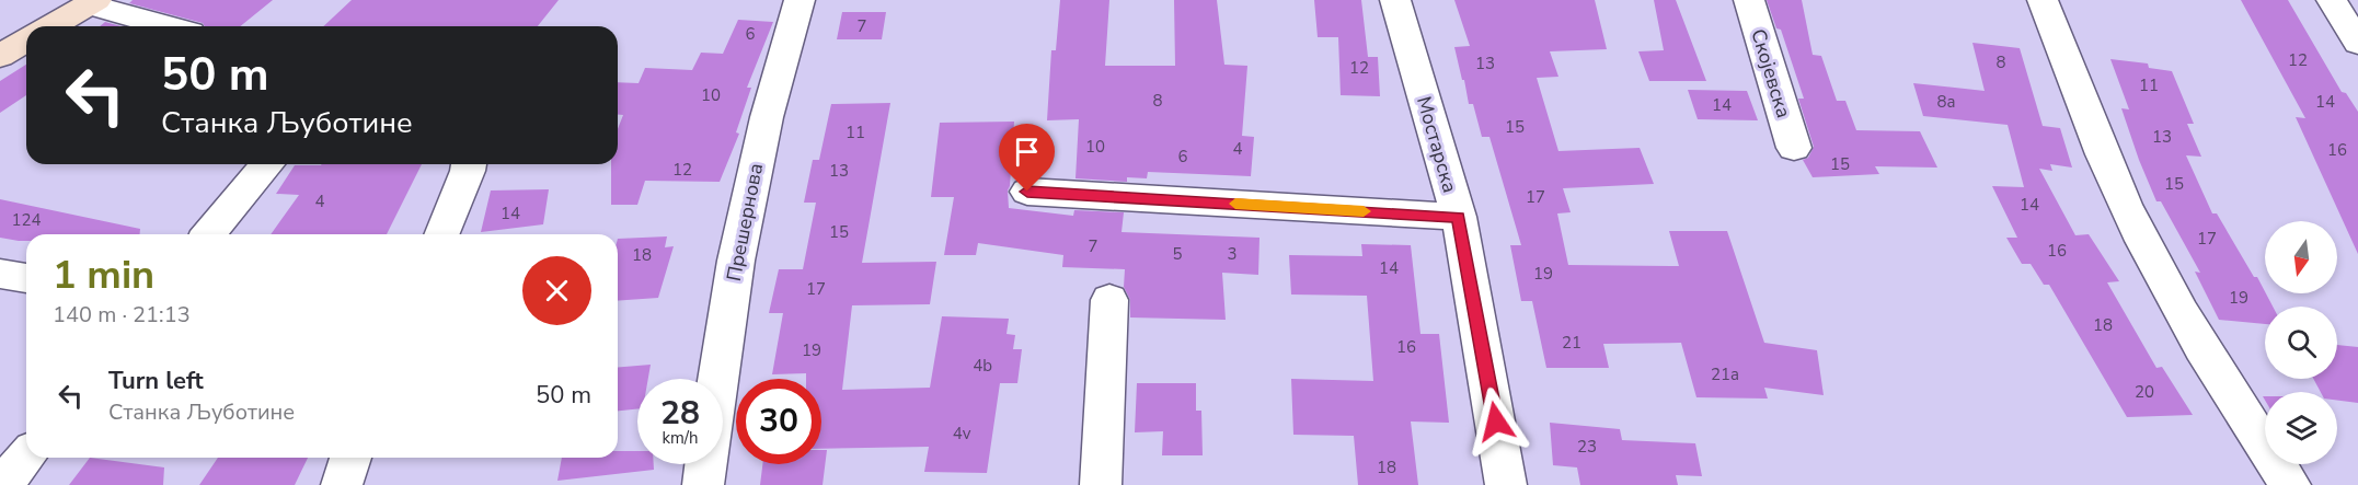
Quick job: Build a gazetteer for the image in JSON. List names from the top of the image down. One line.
{"streets":{"street":["Скојевска","Мостарска","Прешернова"]},"house_numbers":["7","6","12","8","13","12","11","10","8","8a","14","14","15","11","13","10","4","16","6","15","12","13","15","17","4","14","14","124","15","17","7","16","5","3","18","14","19","17","19","18","21","16","19","4b","21a","20","4v","23","18"],"north":"bottom","page":{"turn":["50 m","Станка Љуботине"],"heading":["1 min","140 m · 21:13"],"list":[{"name":"Turn left","note":"Станка Љуботине","value":"50 m"}],"speed":"28 km/h","limit":"30"}}
